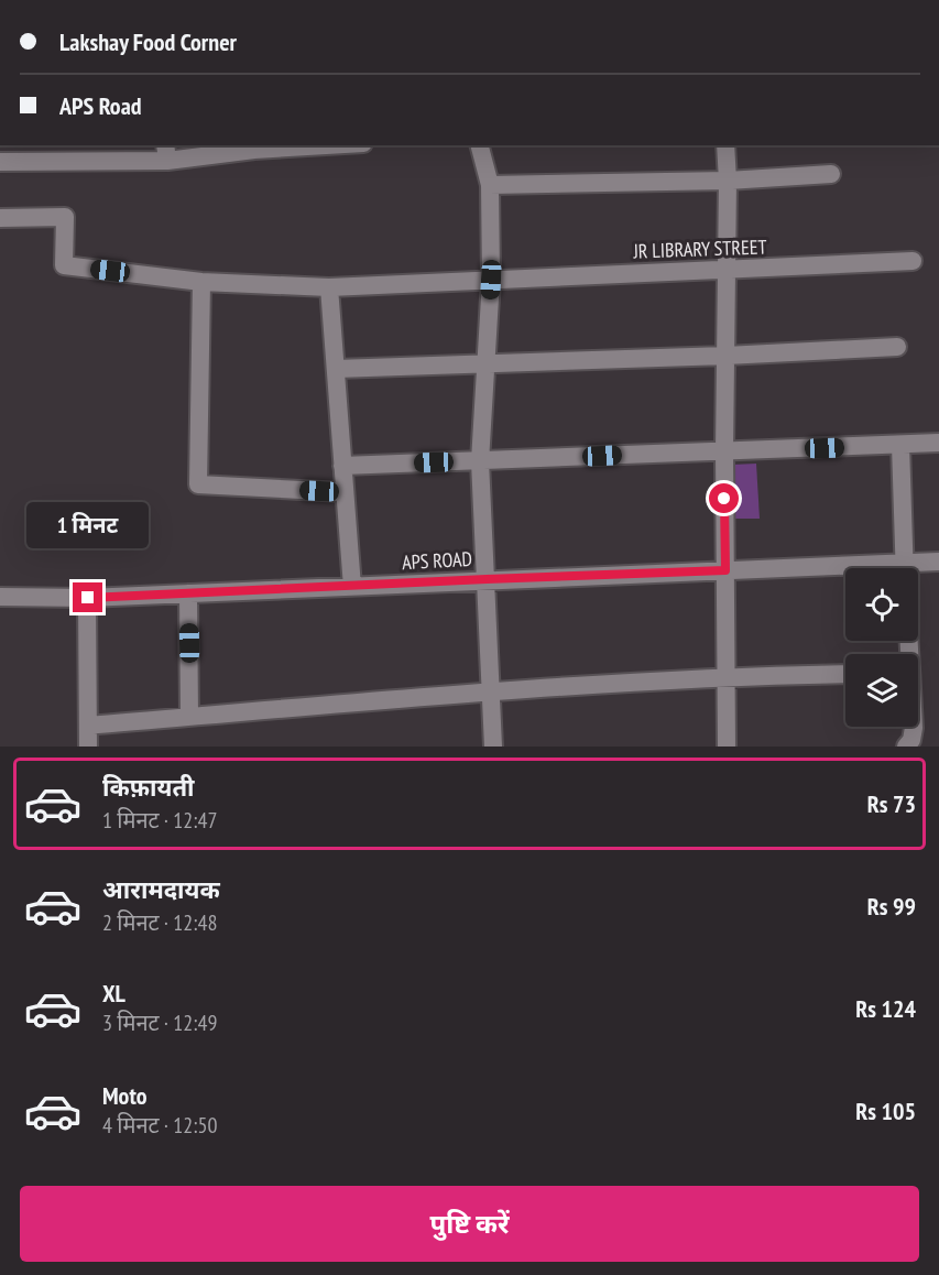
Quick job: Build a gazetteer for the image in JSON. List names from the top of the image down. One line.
{"streets":{"street":["JR LIBRARY STREET","APS ROAD"]},"page":{"banner":["Lakshay Food Corner","APS Road"],"bubble":"1 मिनट","list":[{"name":"किफ़ायती","note":"1 मिनट · 12:47","value":"Rs 73"},{"name":"आरामदायक","note":"2 मिनट · 12:48","value":"Rs 99"},{"name":"XL","note":"3 मिनट · 12:49","value":"Rs 124"},{"name":"Moto","note":"4 मिनट · 12:50","value":"Rs 105"}],"buttons":"पुष्टि करें"}}
